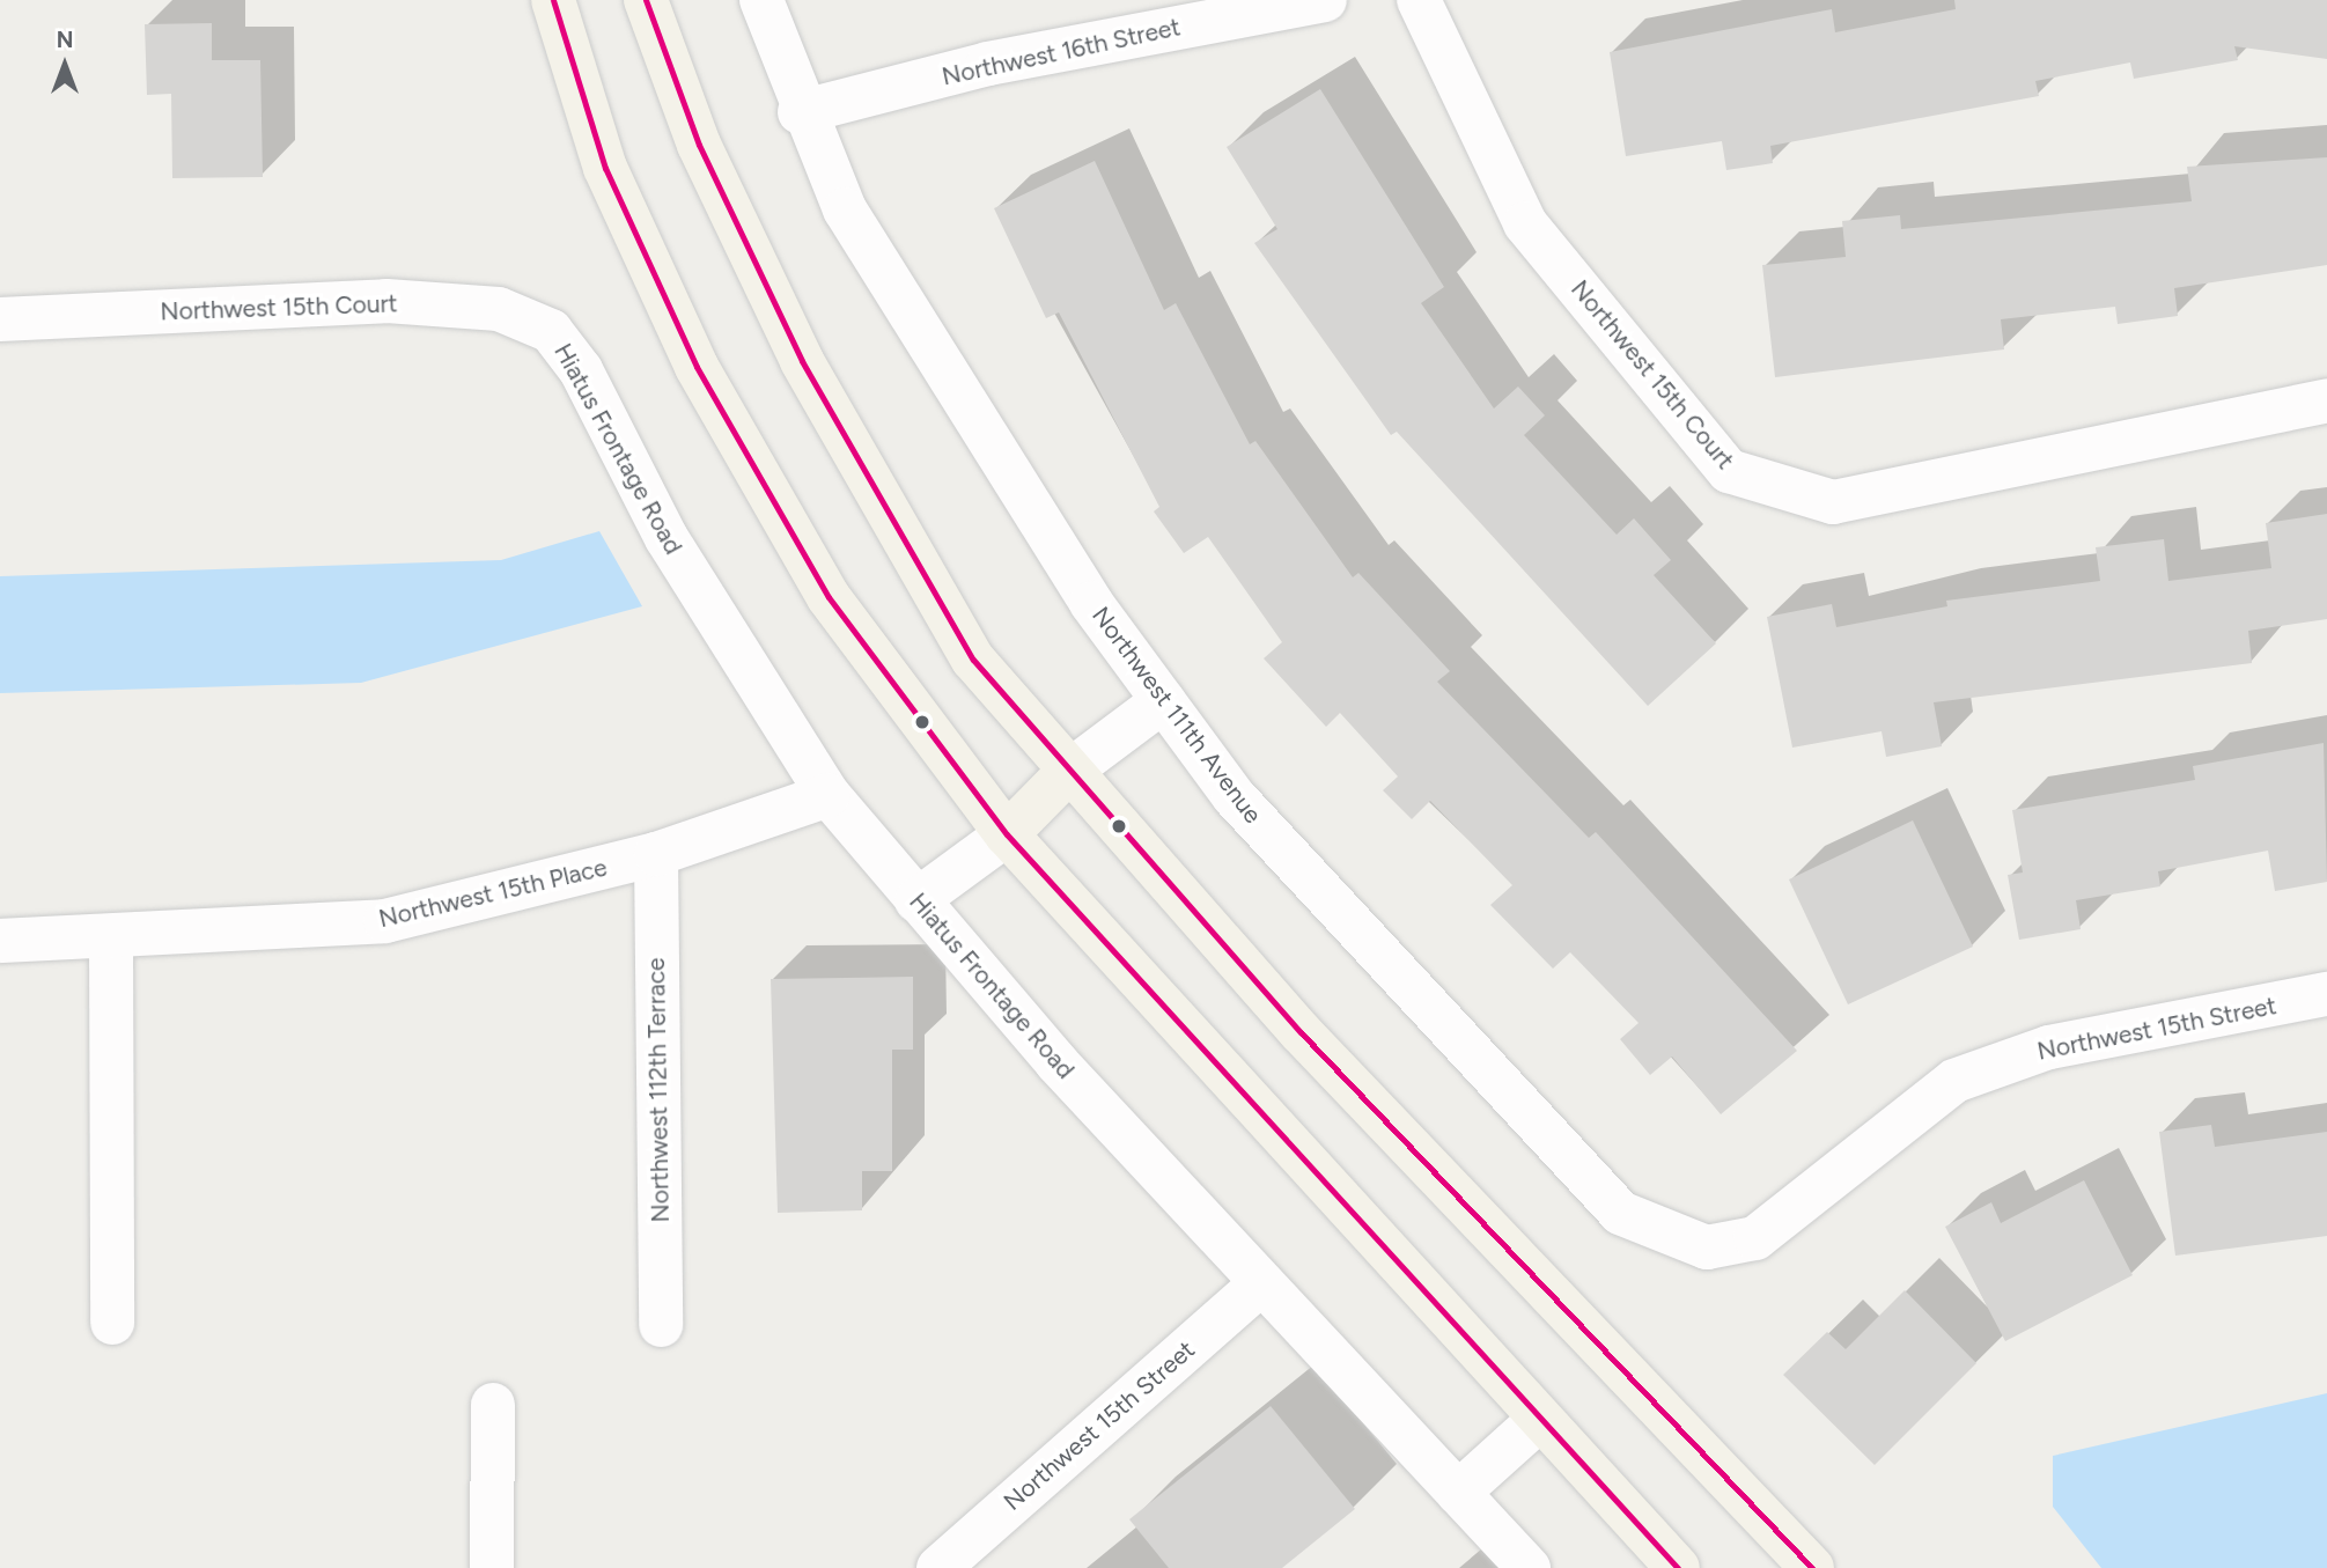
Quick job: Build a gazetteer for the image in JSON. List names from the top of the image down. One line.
{"streets":{"street":["Northwest 16th Street","Northwest 15th Court","Hiatus Frontage Road","Northwest 111th Avenue","Northwest 15th Place","Northwest 15th Street","Northwest 112th Terrace"]},"crossings":[["Northwest 16th Street","Northwest 111th Avenue"],["Northwest 15th Court","Hiatus Frontage Road"],["Hiatus Frontage Road","Northwest 15th Place"],["Hiatus Frontage Road","Northwest 15th Street"],["Northwest 111th Avenue","Northwest 15th Street"],["Northwest 15th Place","Northwest 112th Terrace"]],"north":"top"}
